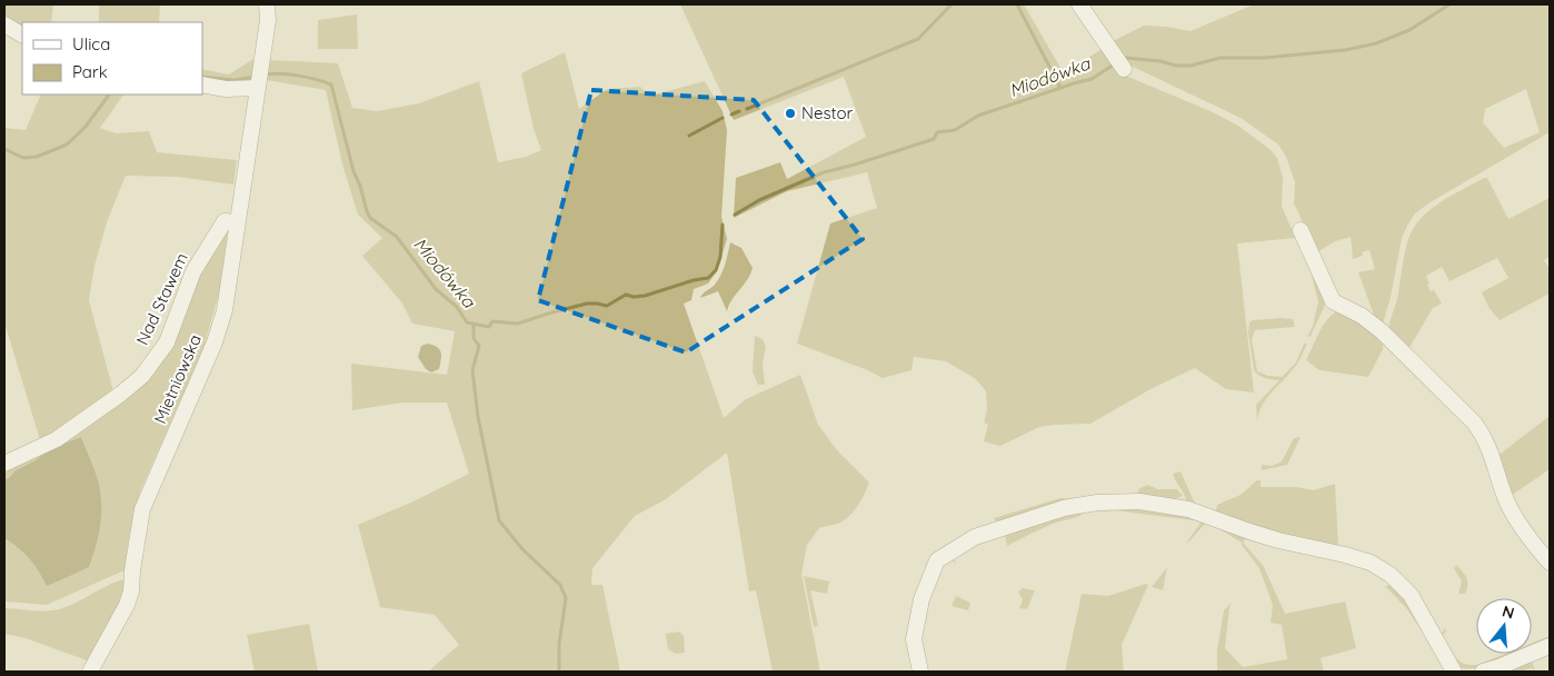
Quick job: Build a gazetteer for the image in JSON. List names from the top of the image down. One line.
{"streets":{"street":["Nad Stawem","Mietniowska"]},"crossings":[["Nad Stawem","Mietniowska"]],"water":["Miodówka"],"places":["Nestor"],"legend":["Ulica","Park"],"north":"top"}
